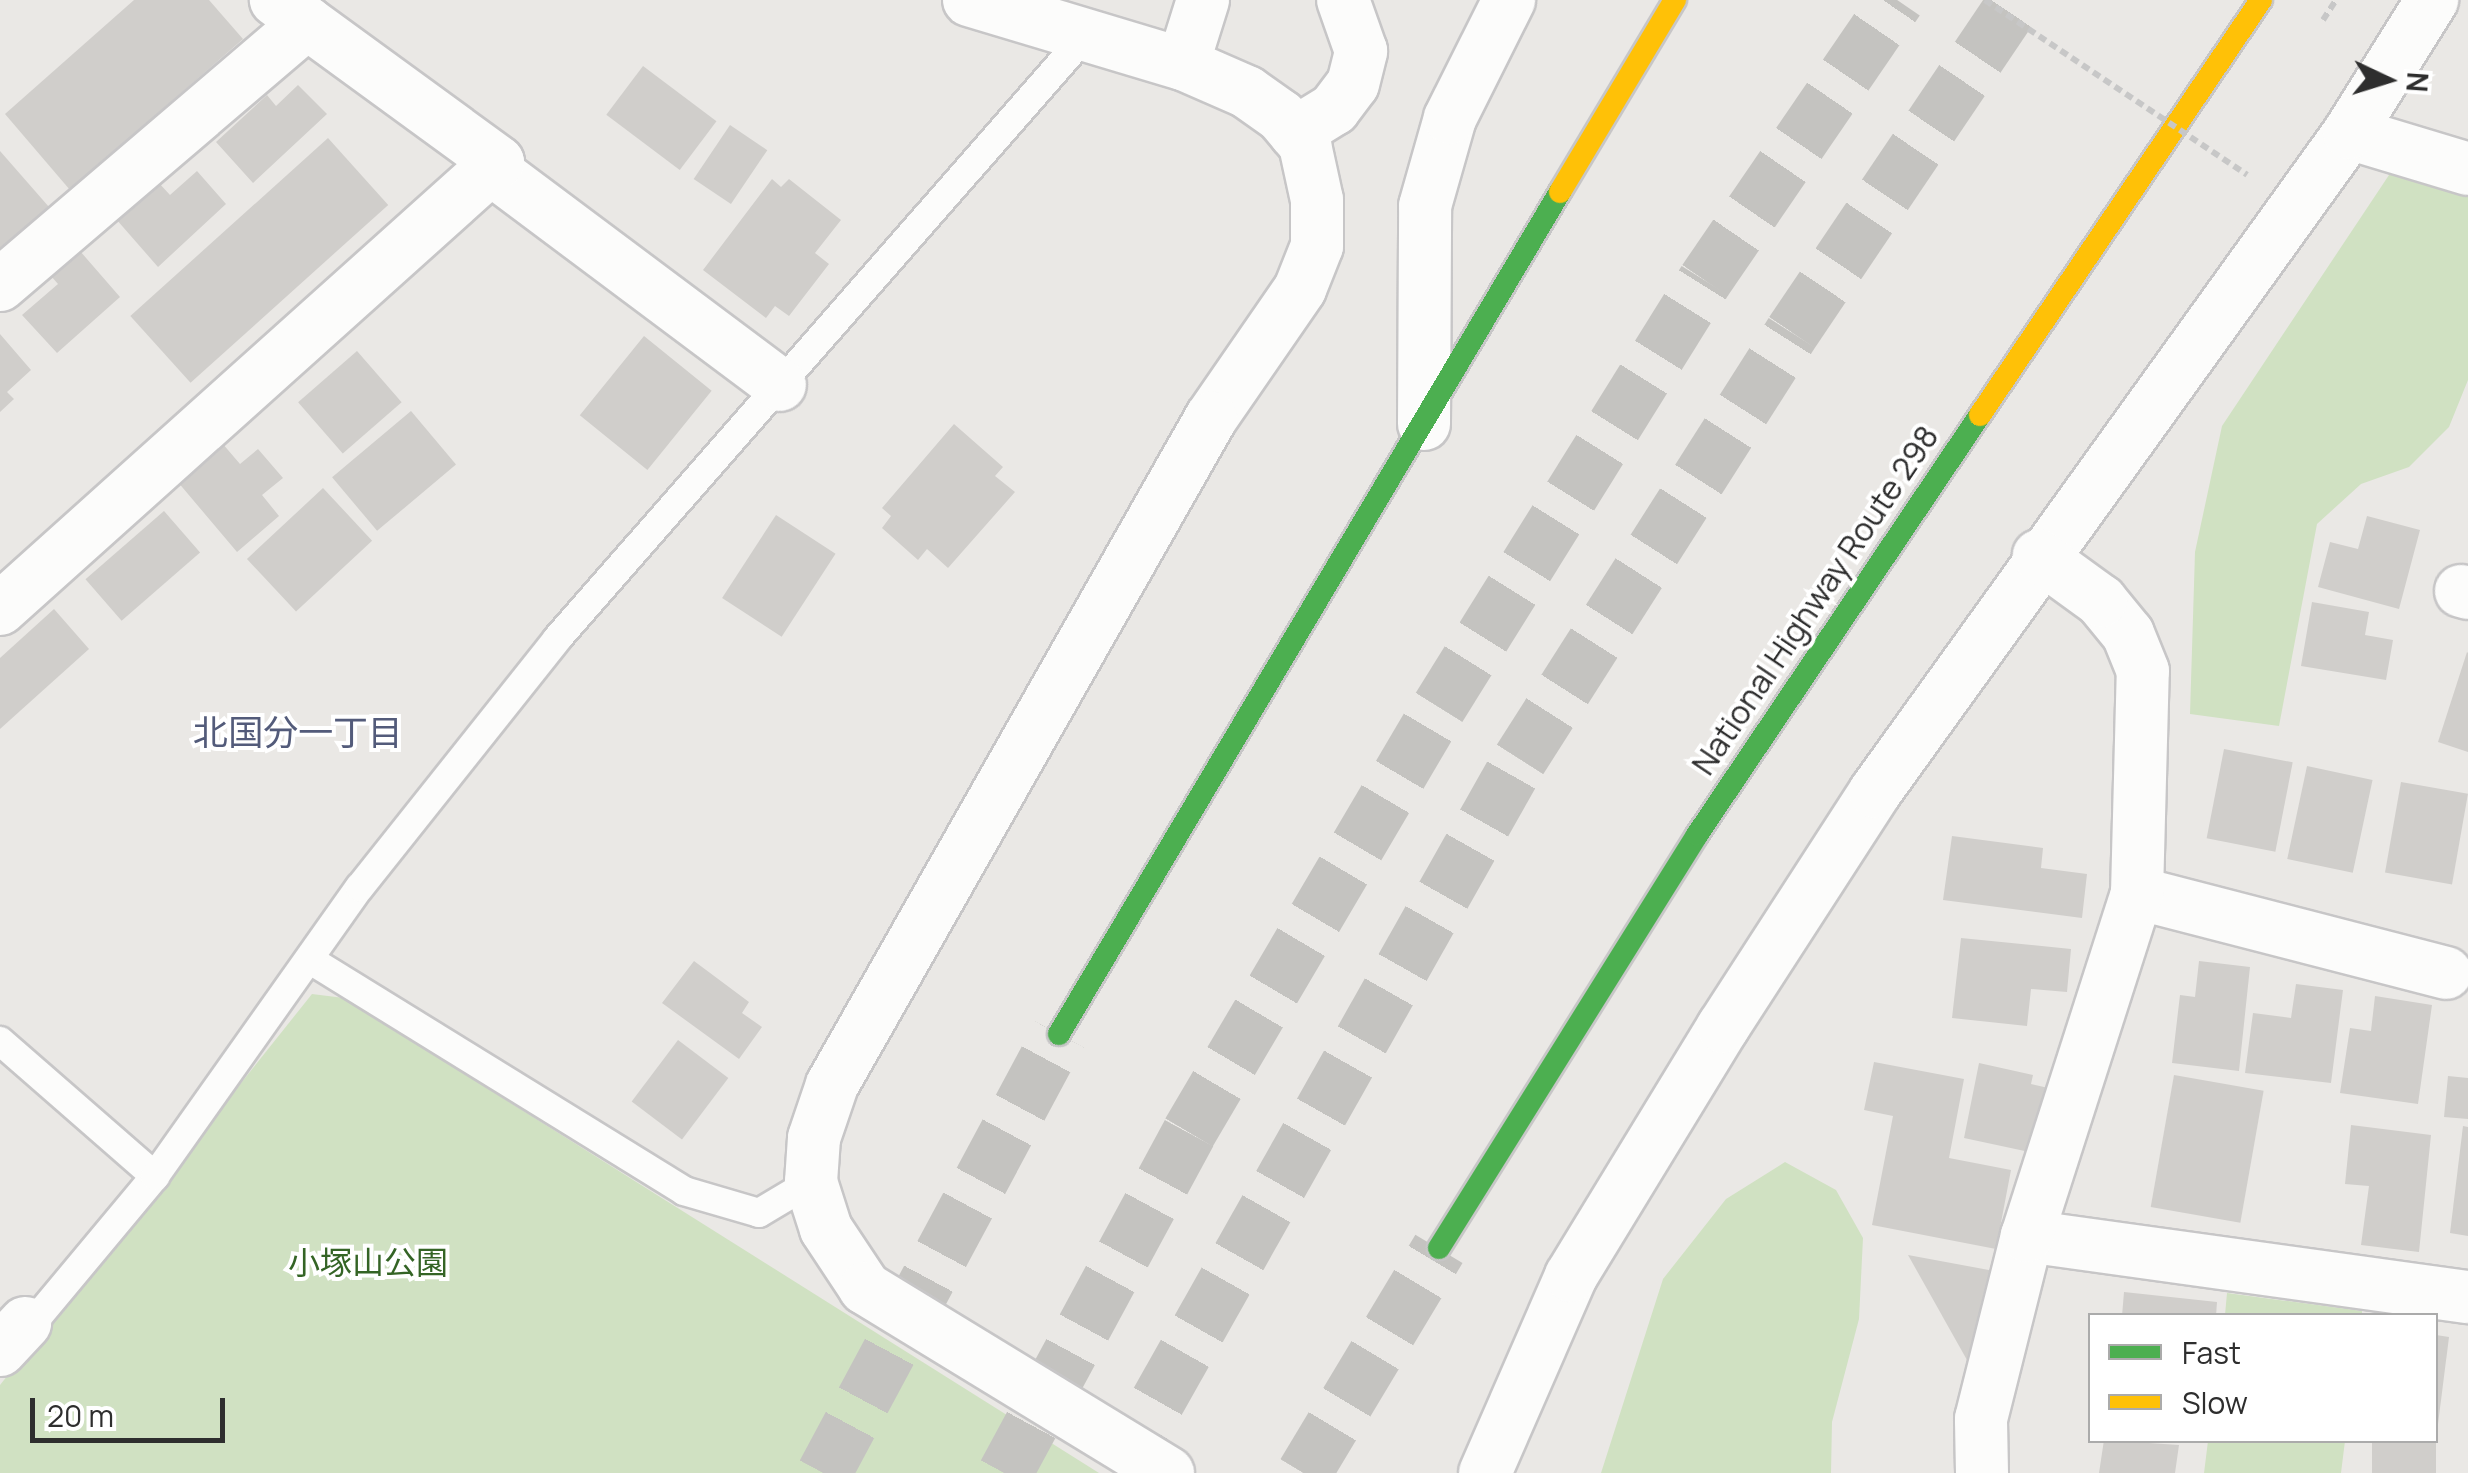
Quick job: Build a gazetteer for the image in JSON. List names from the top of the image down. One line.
{"streets":{"highway":["National Highway Route 298"]},"districts":["北国分一丁目"],"parks":["小塚山公園"],"legend":["Fast","Slow"],"scale_bar":"20 m","north":"right"}
